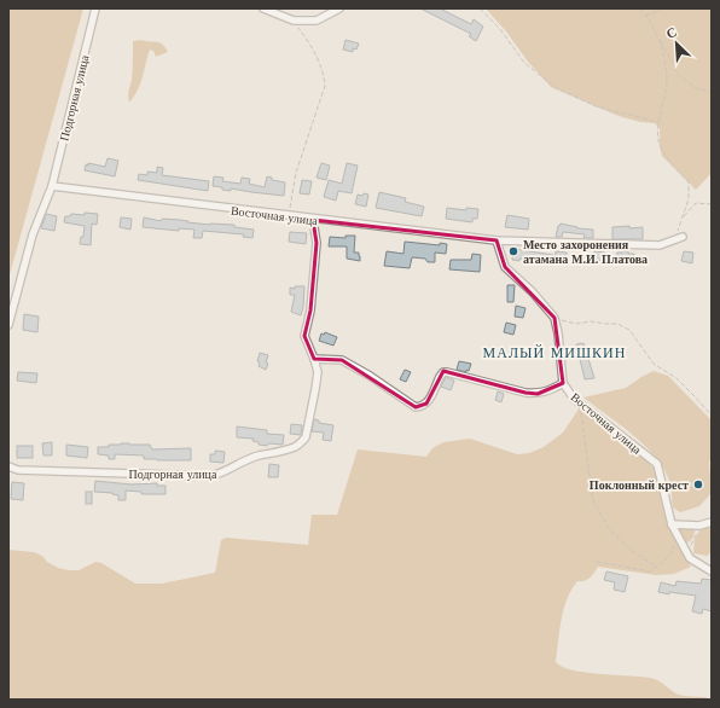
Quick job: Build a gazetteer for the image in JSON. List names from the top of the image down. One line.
{"streets":{"street":["Подгорная улица","Восточная улица"]},"crossings":[["Подгорная улица","Восточная улица"]],"districts":["МАЛЫЙ МИШКИН"],"places":["Место захоронения атамана М.И. Платова","Поклонный крест"],"north":"top left"}
